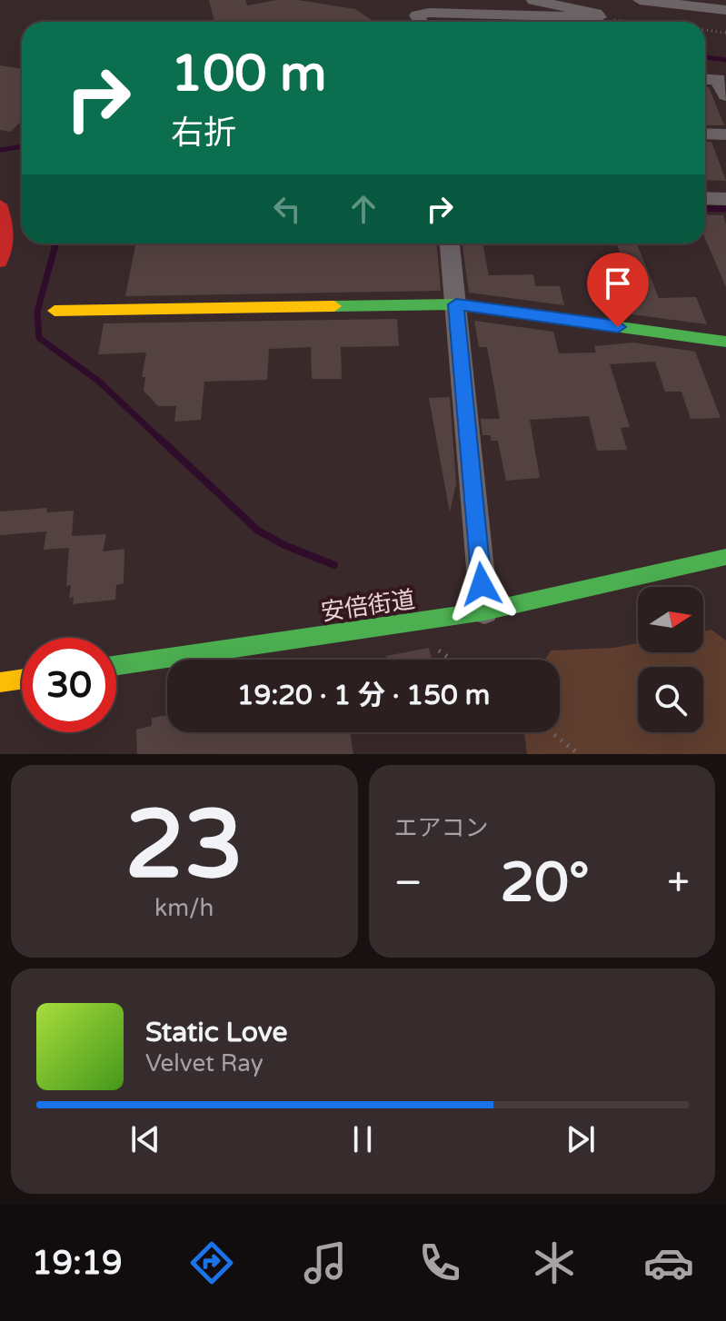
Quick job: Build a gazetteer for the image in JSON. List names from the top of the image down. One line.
{"streets":{"street":["安倍街道"]},"north":"right","page":{"turn":["100 m","右折"],"limit":"30","trip":"19:20 · 1 分 · 150 m","tile":[["23","km/h"],"エアコン"],"heat":["−","20°","+"],"song":["Static Love","Velvet Ray"],"tabs":"19:19"}}
